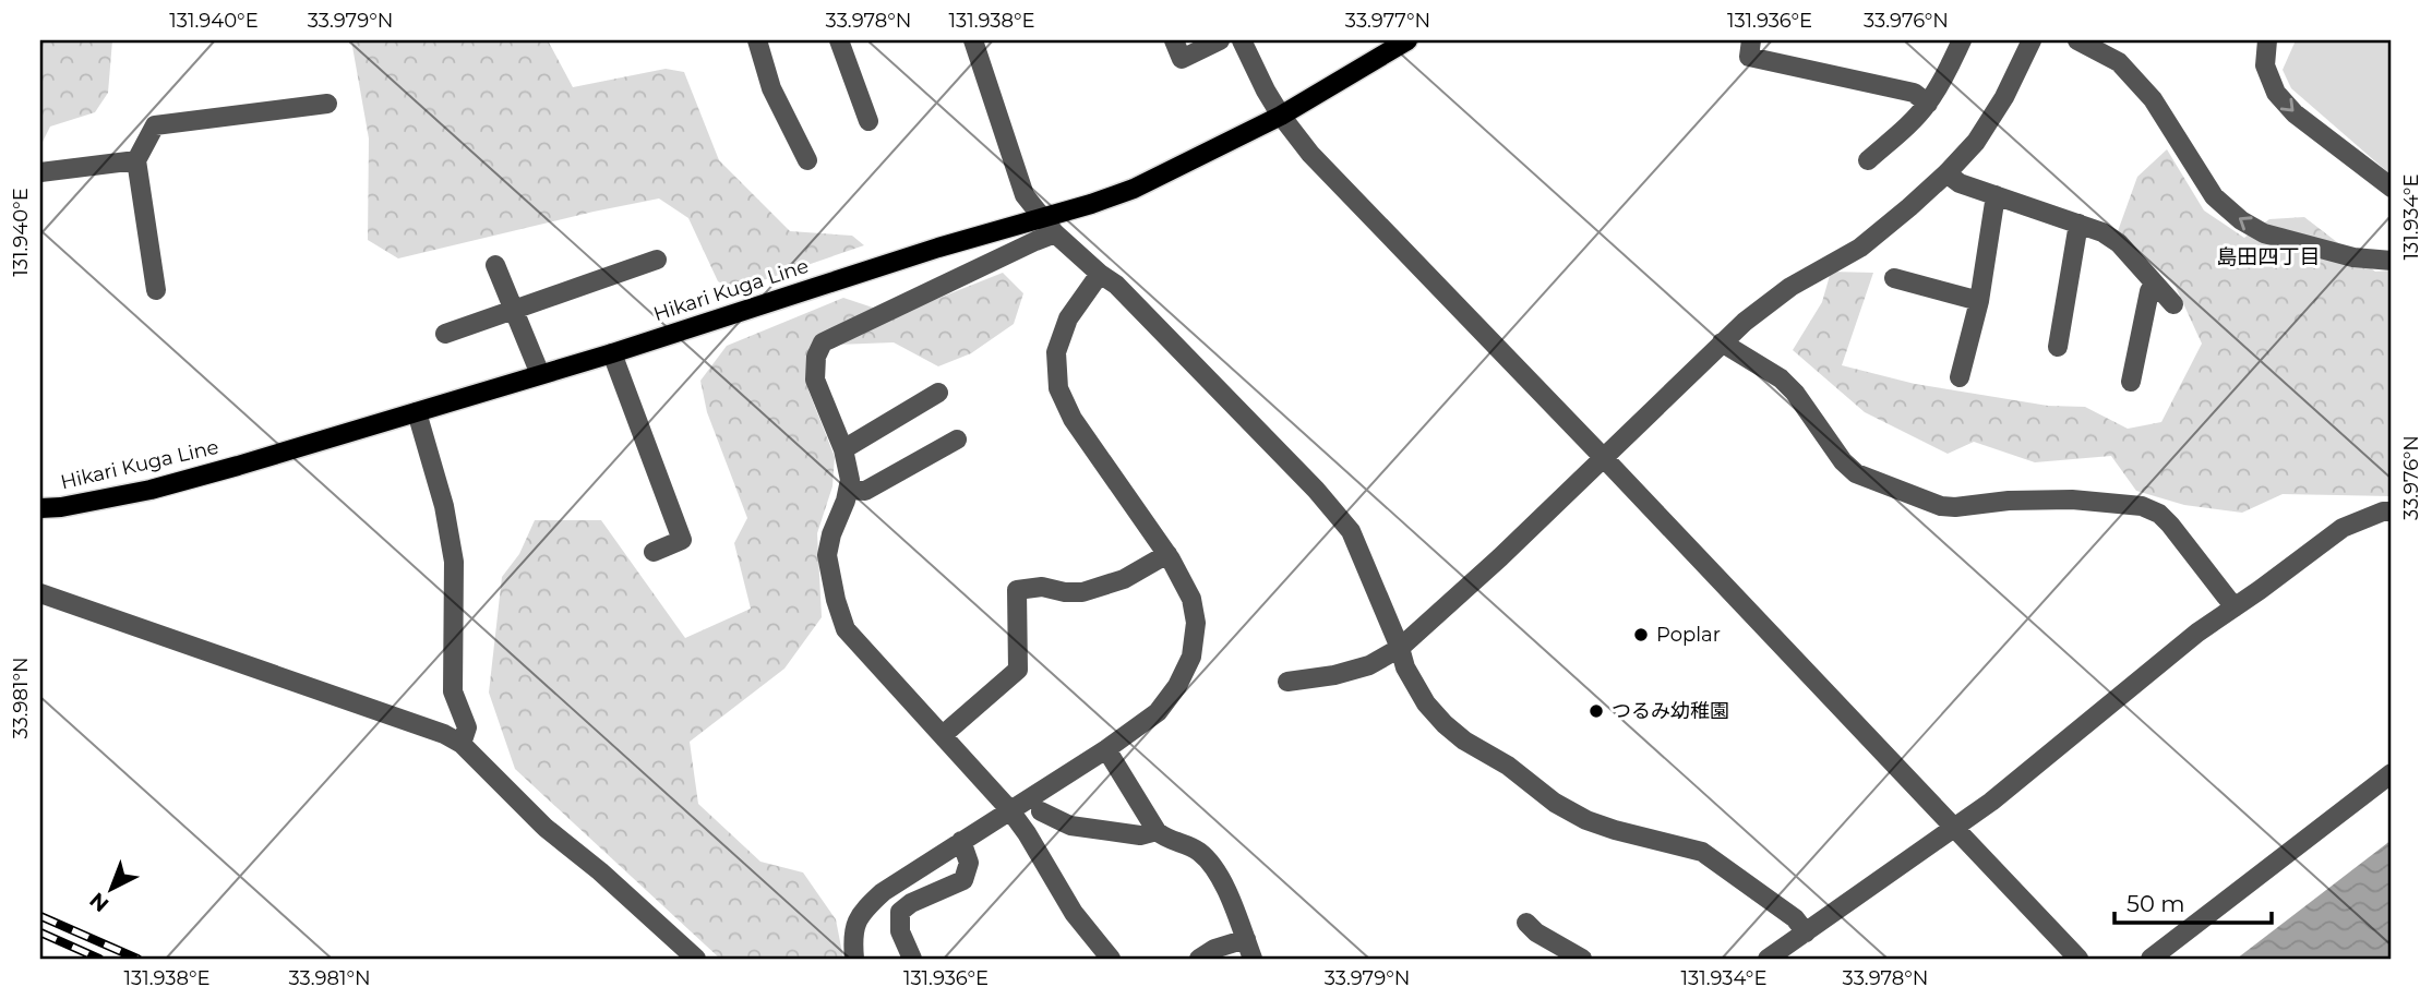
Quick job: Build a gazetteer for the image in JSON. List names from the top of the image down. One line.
{"streets":{"main road":["Hikari Kuga Line"]},"districts":["島田四丁目"],"places":["Poplar","つるみ幼稚園"],"scale_bar":"50 m","north":"bottom left","coordinates":["131.940°E","33.979°N","33.978°N","131.938°E","33.977°N","131.936°E","33.976°N","131.934°E","33.981°N"]}
